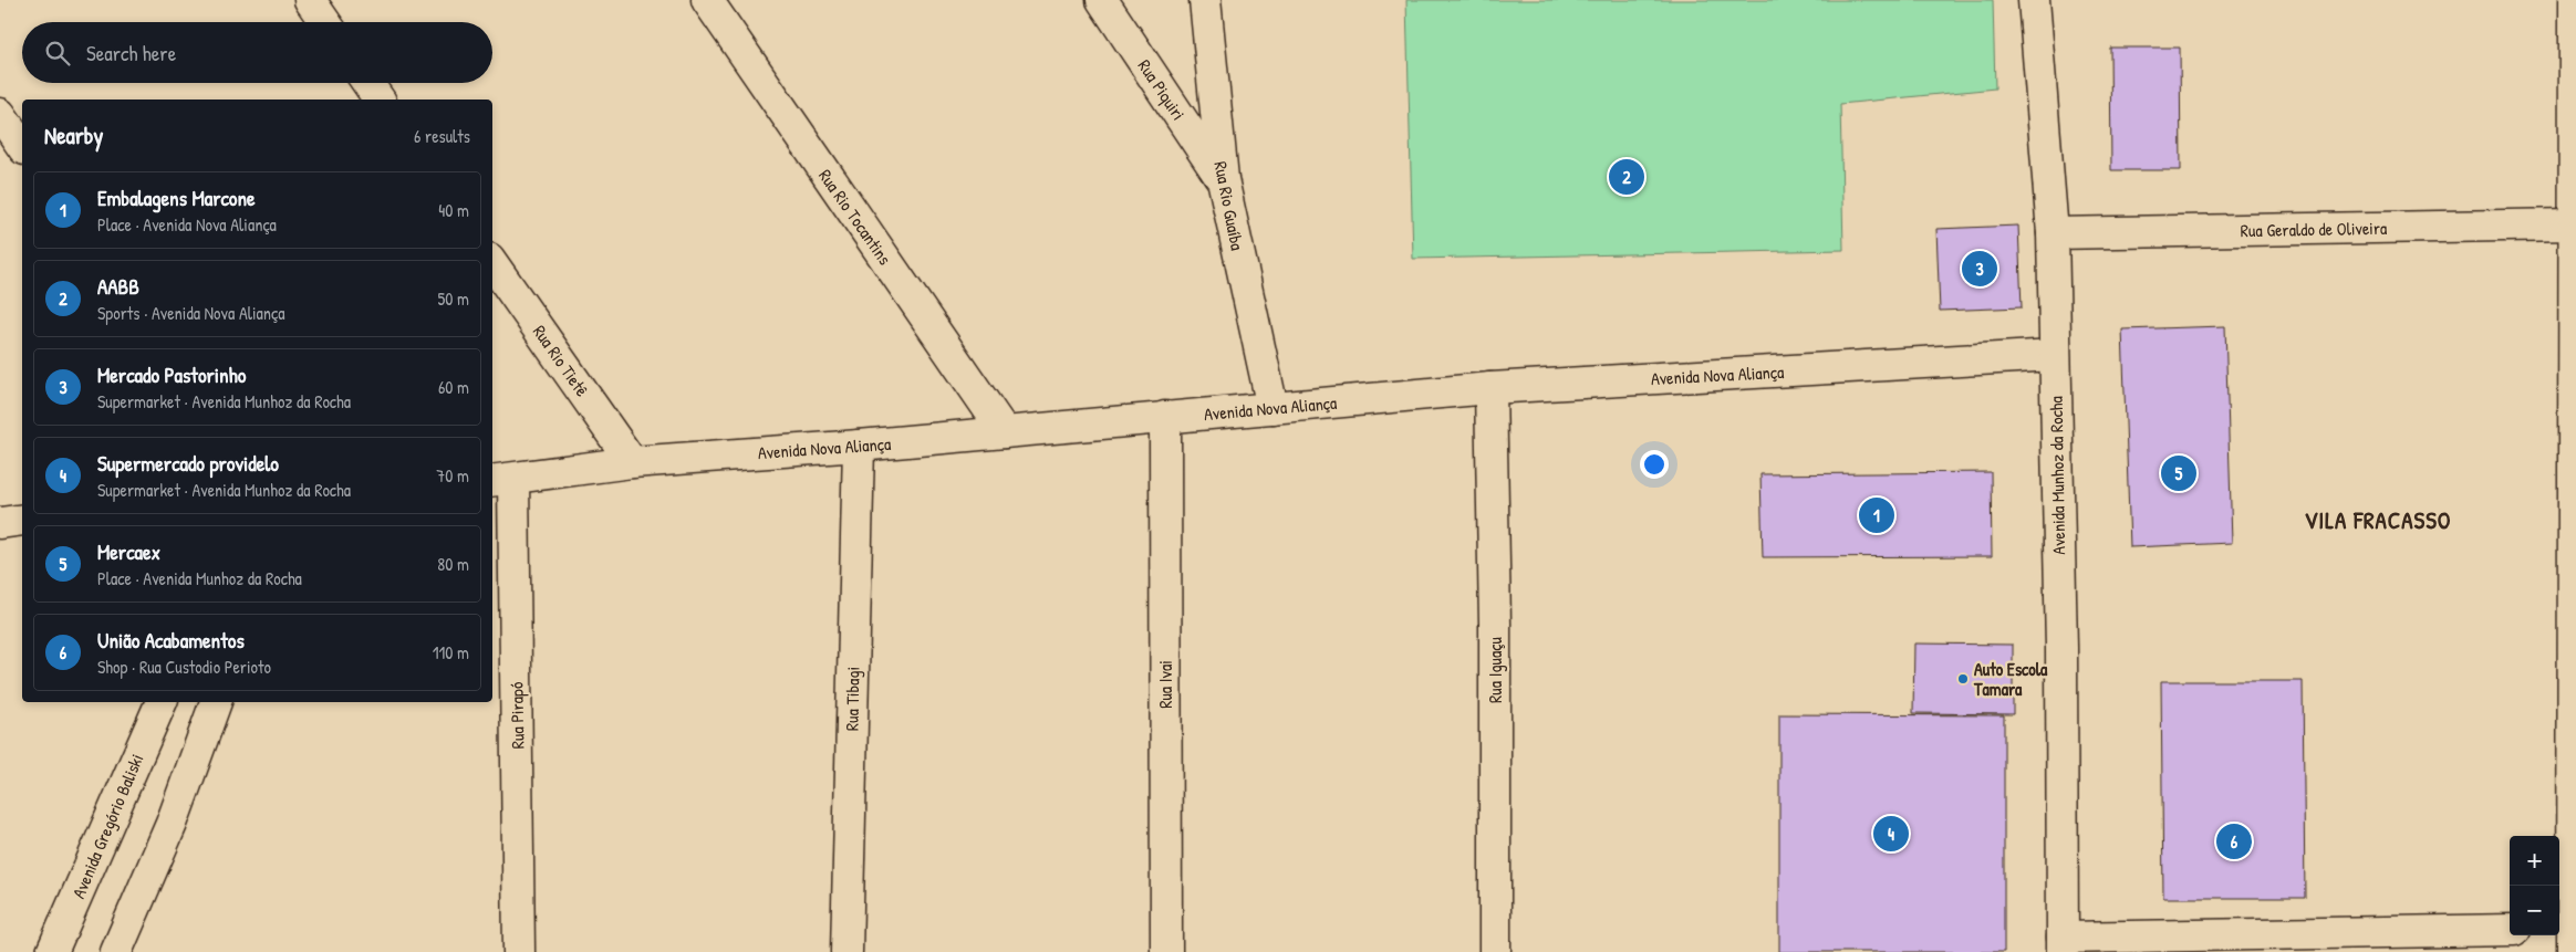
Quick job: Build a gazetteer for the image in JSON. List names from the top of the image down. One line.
{"streets":{"street":["Rua Piquiri","Rua Rio Guaíba","Rua Rio Tocantins","Rua Geraldo de Oliveira","Rua Rio Tietê","Avenida Nova Aliança","Avenida Munhoz da Rocha","Rua Iguaçu","Rua Ivai","Rua Tibagi","Rua Pirapó","Avenida Gregório Baliski"]},"crossings":[["Rua Piquiri","Rua Rio Guaíba"],["Rua Rio Guaíba","Avenida Nova Aliança"],["Rua Rio Tocantins","Avenida Nova Aliança"],["Rua Geraldo de Oliveira","Avenida Munhoz da Rocha"],["Rua Rio Tietê","Avenida Nova Aliança"],["Avenida Nova Aliança","Avenida Munhoz da Rocha"],["Avenida Nova Aliança","Rua Iguaçu"],["Avenida Nova Aliança","Rua Ivai"],["Avenida Nova Aliança","Rua Tibagi"],["Avenida Nova Aliança","Rua Pirapó"]],"districts":["VILA FRACASSO"],"places":["Auto Escola Tamara"],"page":{"search":"Search here","heading":["Nearby","6 results"],"pins":["2","3","5","1","4","6"],"list":[{"mark":"1","name":"Embalagens Marcone","note":"Place · Avenida Nova Aliança","value":"40 m"},{"mark":"2","name":"AABB","note":"Sports · Avenida Nova Aliança","value":"50 m"},{"mark":"3","name":"Mercado Pastorinho","note":"Supermarket · Avenida Munhoz da Rocha","value":"60 m"},{"mark":"4","name":"Supermercado providelo","note":"Supermarket · Avenida Munhoz da Rocha","value":"70 m"},{"mark":"5","name":"Mercaex","note":"Place · Avenida Munhoz da Rocha","value":"80 m"},{"mark":"6","name":"União Acabamentos","note":"Shop · Rua Custodio Perioto","value":"110 m"}],"map_buttons":["+","−"]}}
